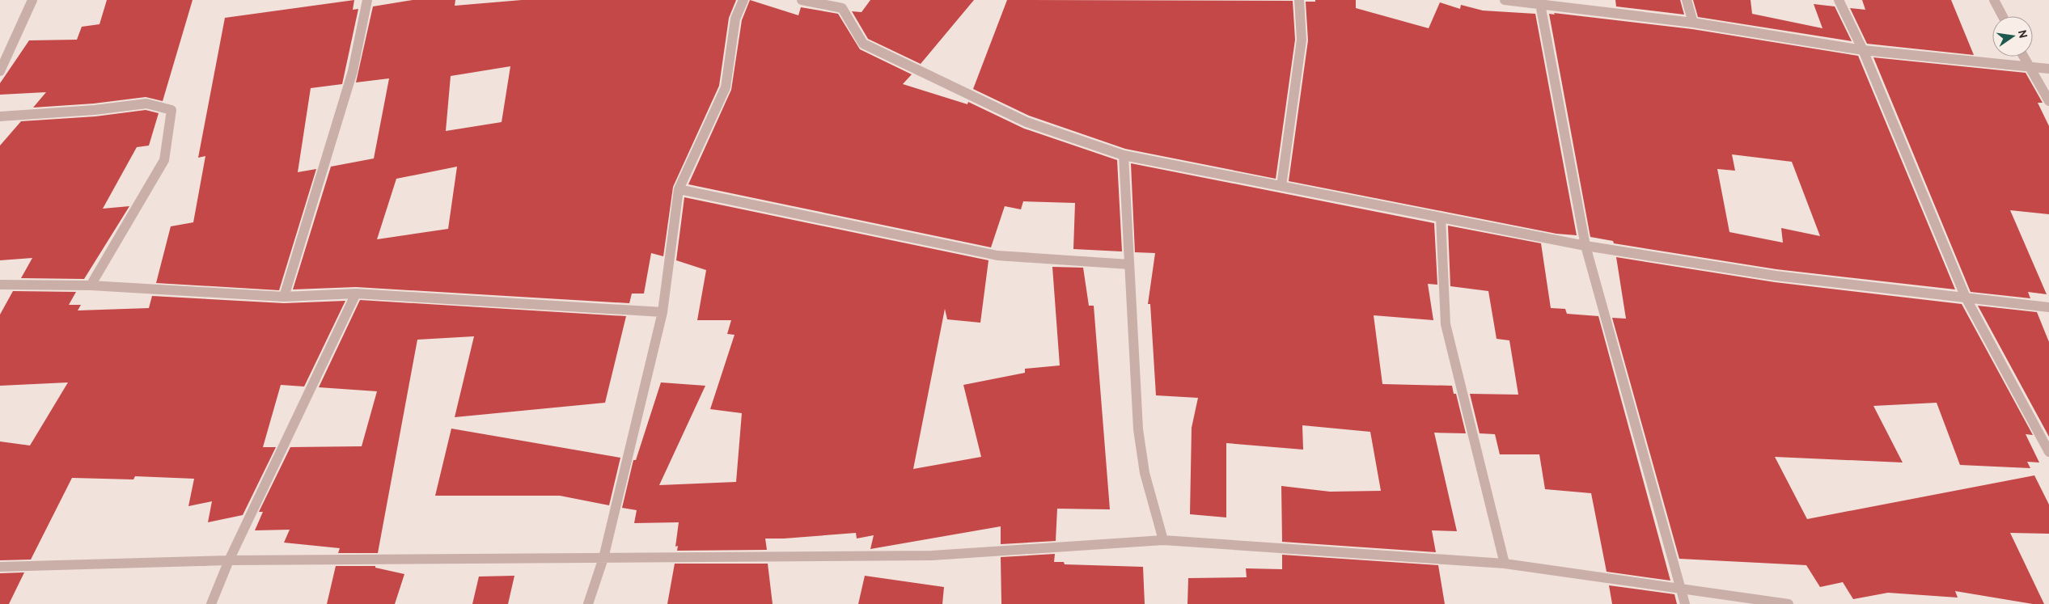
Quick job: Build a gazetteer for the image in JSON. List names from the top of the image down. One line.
{"north":"right"}
